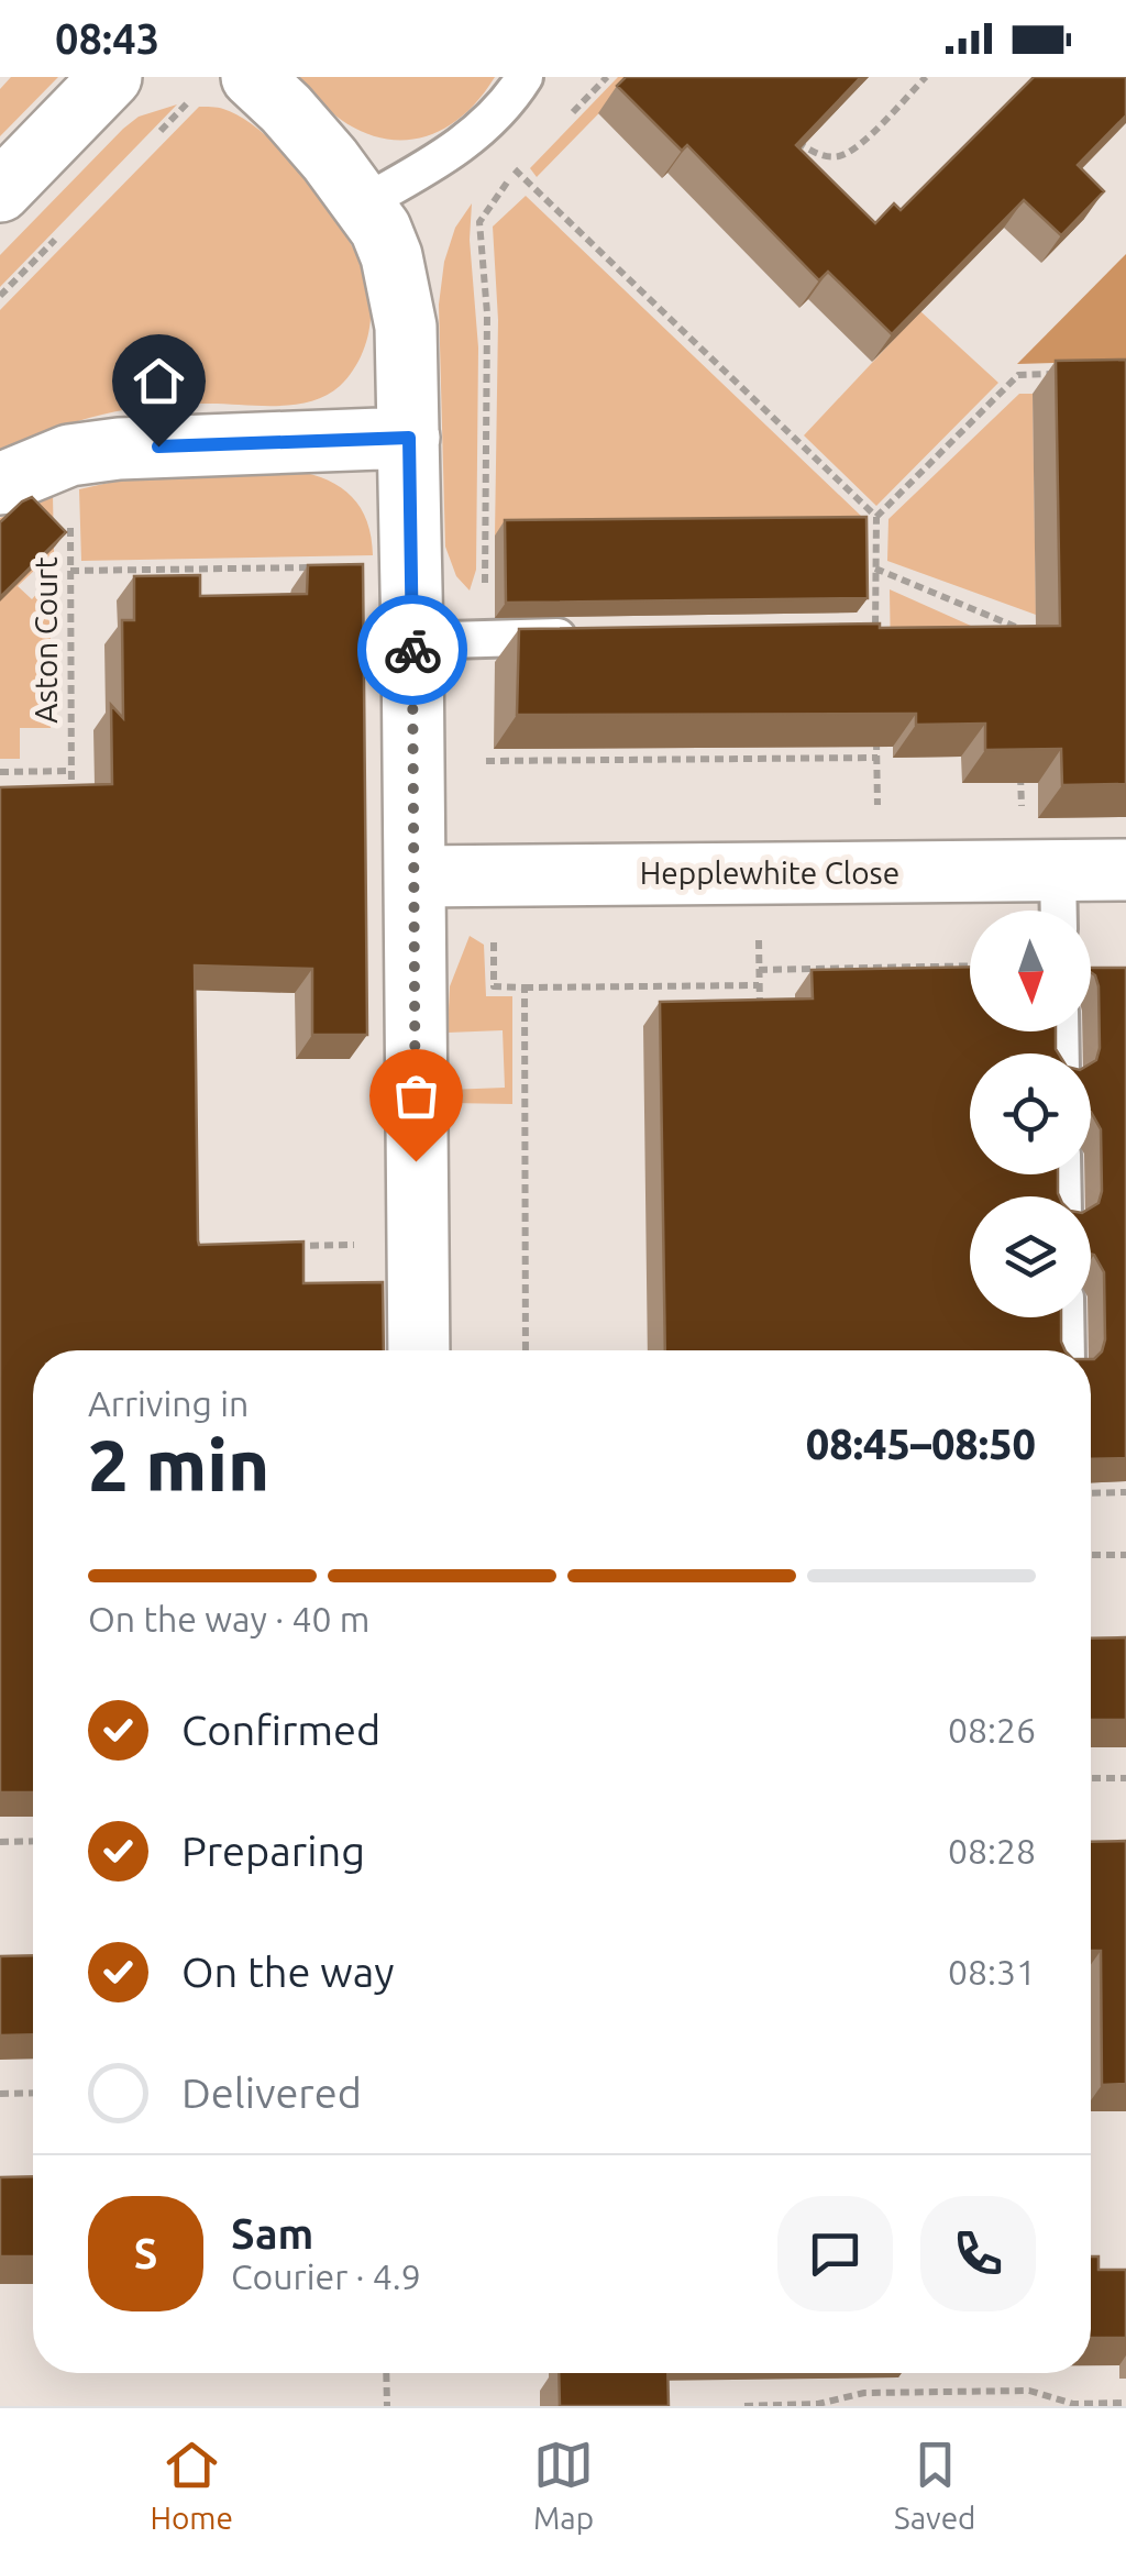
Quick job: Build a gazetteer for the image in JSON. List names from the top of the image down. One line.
{"streets":{"street":["Hepplewhite Close"],"path":["Aston Court"]},"north":"bottom","page":{"status":"08:43","heading":["2 min","Arriving in","08:45–08:50"],"panel":["Sam","Courier · 4.9"],"bar":"On the way · 40 m","list":[["Confirmed","08:26"],["Preparing","08:28"],["On the way","08:31"],"Delivered"],"round":"S","tabs":["Home","Map","Saved"]}}
